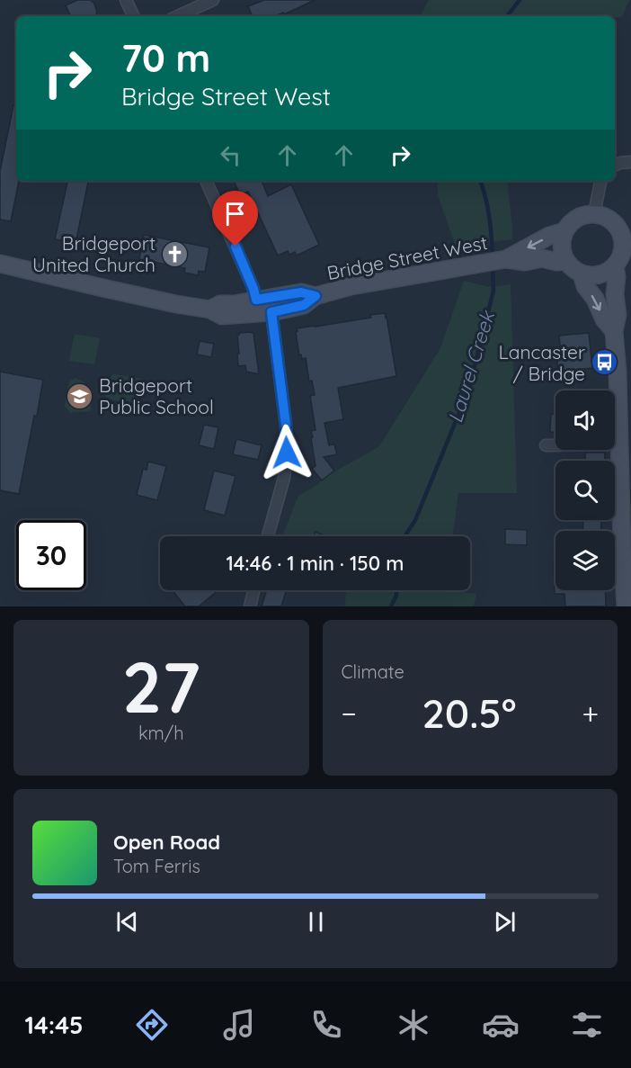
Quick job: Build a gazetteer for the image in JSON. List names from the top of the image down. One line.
{"streets":{"main road":["Bridge Street West"]},"water":["Laurel Creek"],"places":{"church":["Bridgeport United Church"],"bus stop":["Lancaster / Bridge"],"school or university":["Bridgeport Public School"]},"page":{"turn":["70 m","Bridge Street West"],"limit":"30","trip":"14:46 · 1 min · 150 m","tile":[["27","km/h"],"Climate"],"heat":["−","20.5°","+"],"song":["Open Road","Tom Ferris"],"tabs":"14:45"}}
